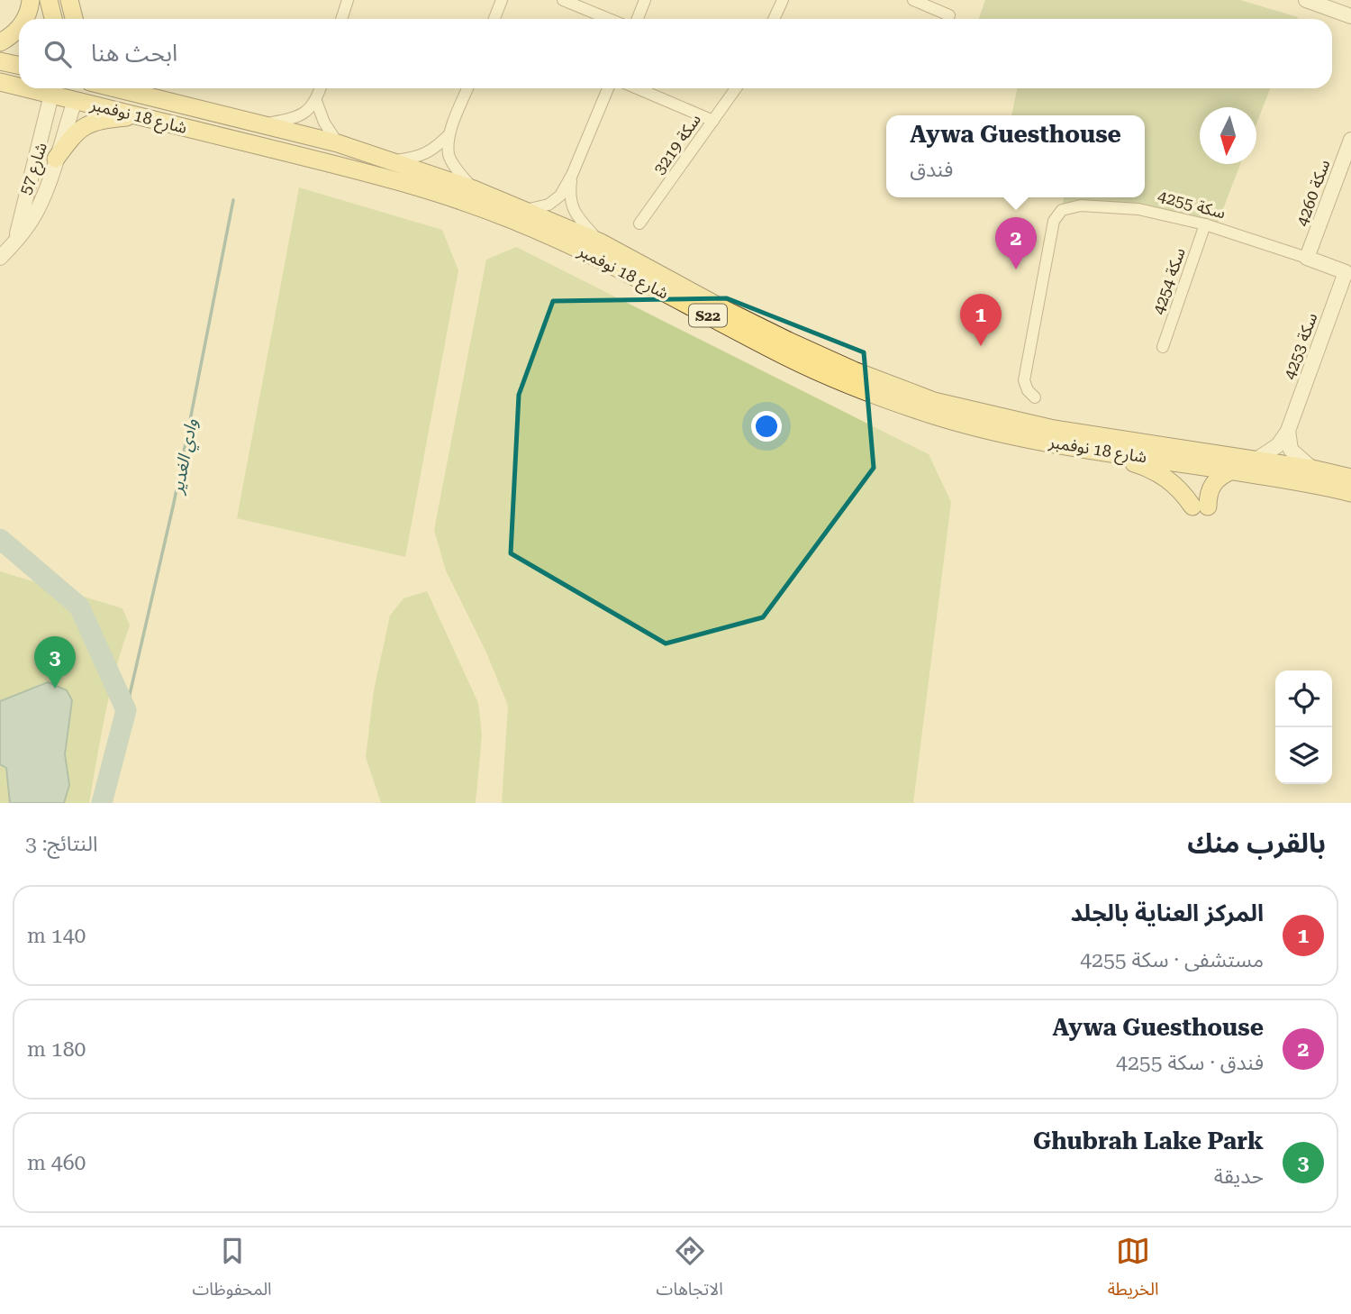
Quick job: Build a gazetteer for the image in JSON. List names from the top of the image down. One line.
{"streets":{"main road":["شارع 18 نوفمبر","S22"],"street":["سكة 3219","شارع 57","سكة 4260","سكة 4255","سكة 4254","سكة 4253"]},"crossings":[["شارع 18 نوفمبر","شارع 57"],["شارع 18 نوفمبر","سكة 4253"],["سكة 4260","سكة 4255"],["سكة 4255","سكة 4254"],["سكة 4255","سكة 4253"]],"water":["وادي الغدير"],"north":"bottom","page":{"search":"ابحث هنا","popup":["Aywa Guesthouse","فندق"],"pins":["2","1","3"],"heading":["بالقرب منك","النتائج: 3"],"list":[{"mark":"1","name":"المركز العناية بالجلد","note":"مستشفى · سكة 4255","value":"140 m"},{"mark":"2","name":"Aywa Guesthouse","note":"فندق · سكة 4255","value":"180 m"},{"mark":"3","name":"Ghubrah Lake Park","note":"حديقة","value":"460 m"}],"nav":["الخريطة","الاتجاهات","المحفوظات"]}}
